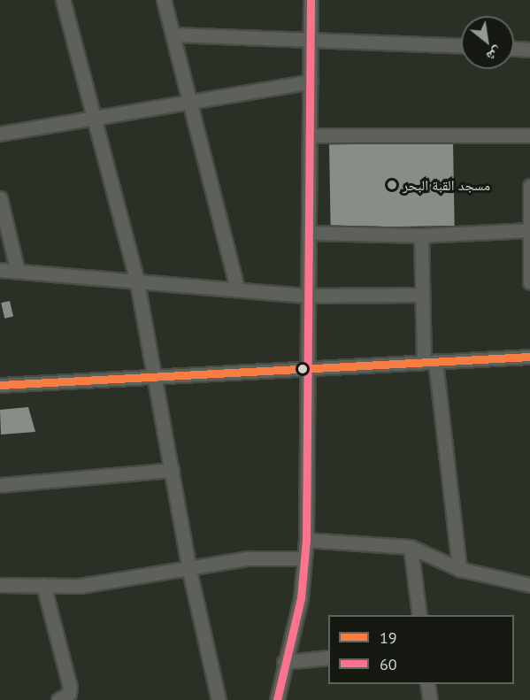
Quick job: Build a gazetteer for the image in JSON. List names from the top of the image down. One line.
{"places":["مسجد القبة البحر"],"lines":["transit line 60","transit line 19"],"legend":["19","60"],"north":"bottom right"}
